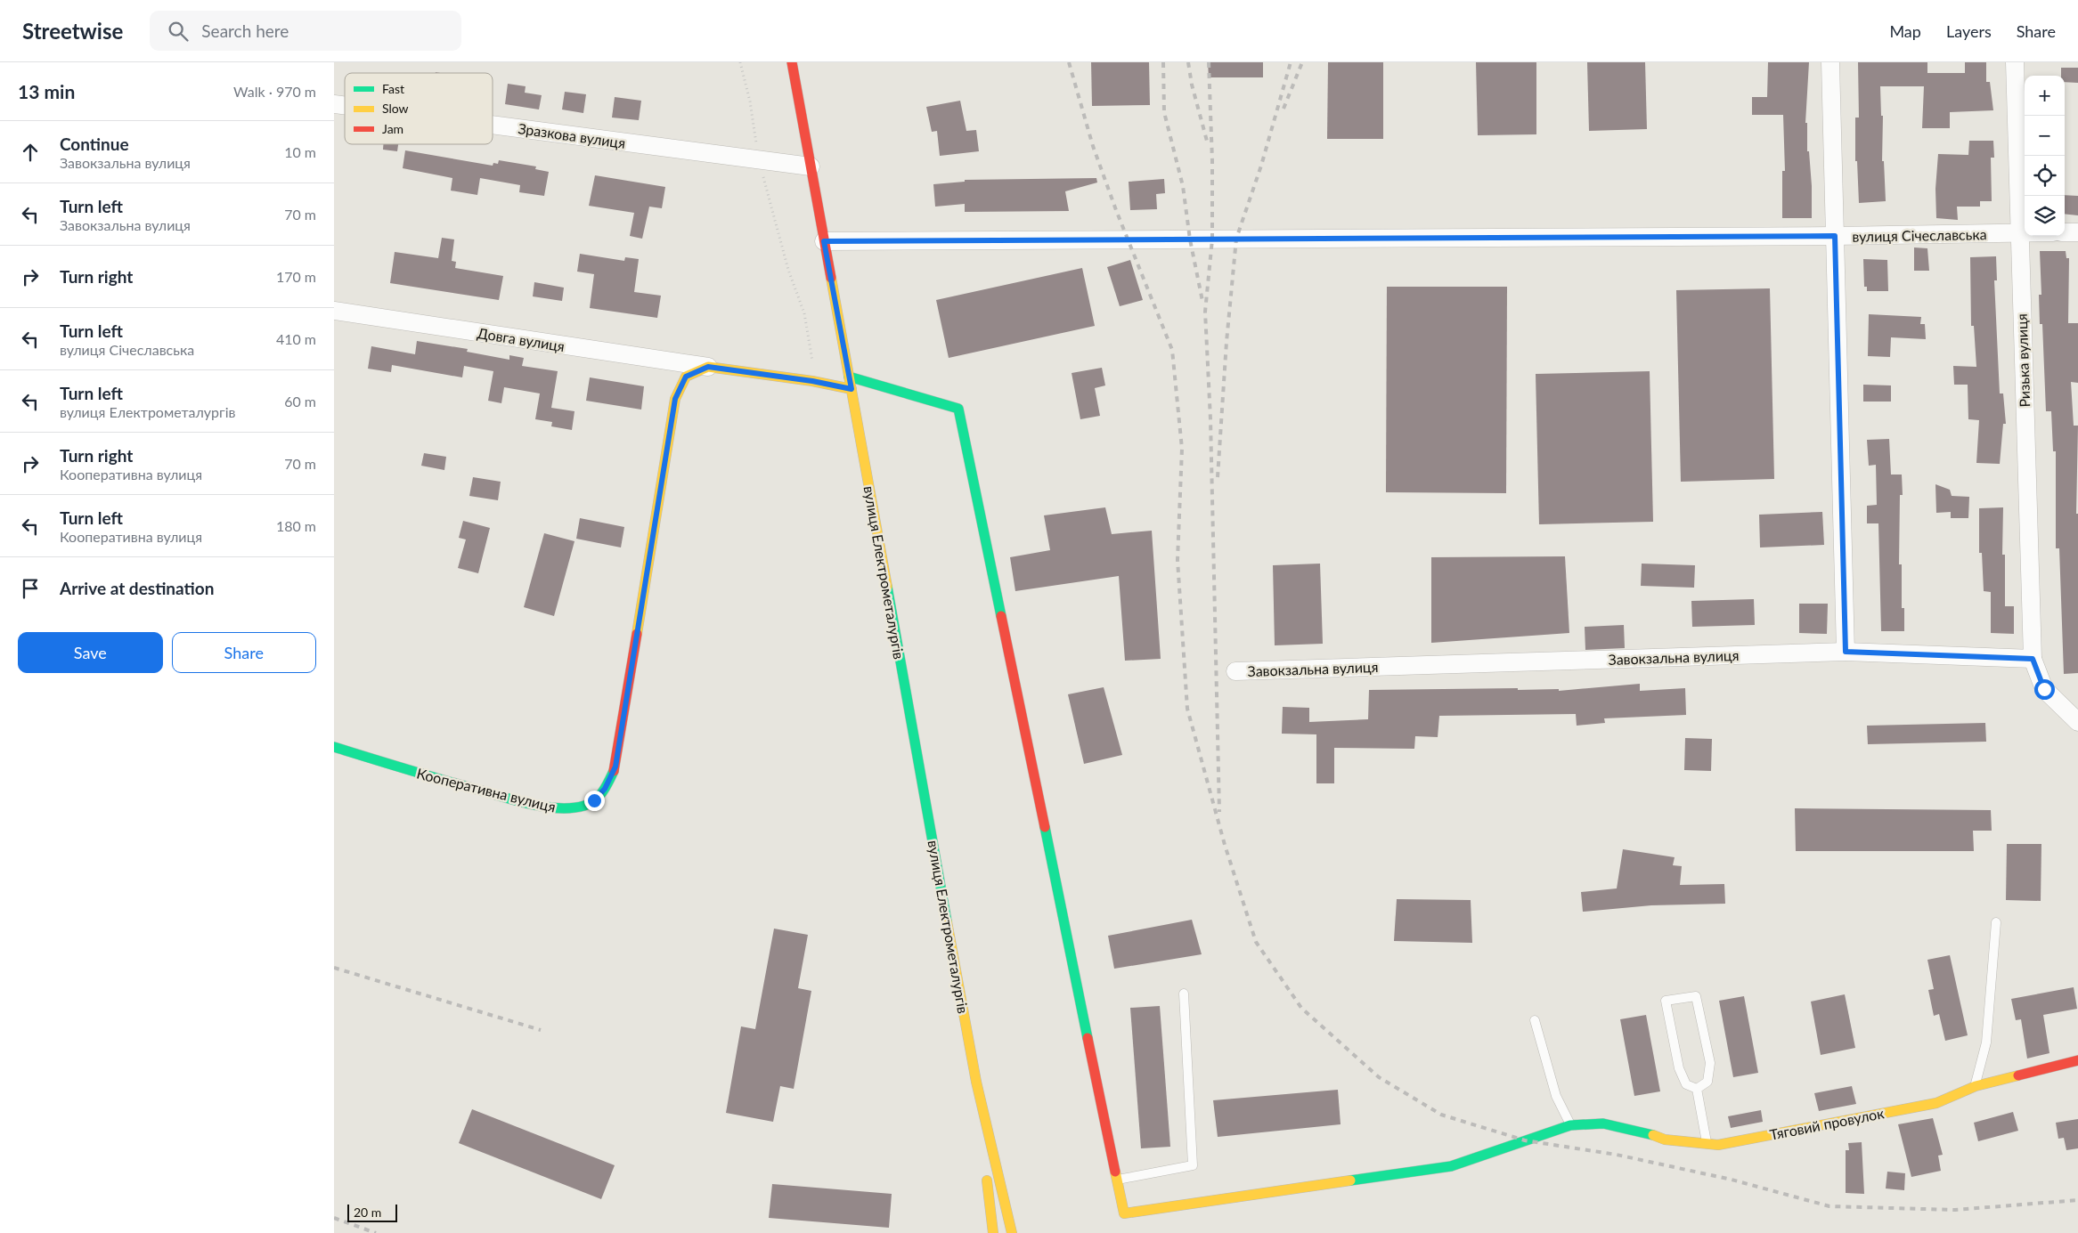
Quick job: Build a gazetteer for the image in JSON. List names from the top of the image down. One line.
{"streets":{"street":["Зразкова вулиця","вулиця Січеславська","Довга вулиця","Ризька вулиця","вулиця Електрометалургів","Завокзальна вулиця","Кооперативна вулиця","Тяговий провулок"]},"crossings":[["Зразкова вулиця","вулиця Електрометалургів"],["вулиця Січеславська","Ризька вулиця"],["вулиця Січеславська","вулиця Електрометалургів"],["Довга вулиця","Кооперативна вулиця"],["Ризька вулиця","Завокзальна вулиця"]],"legend":["Fast","Slow","Jam"],"scale_bar":"20 m","page":{"header":"Streetwise","search":"Search here","nav":["Map","Layers","Share"],"heading":["13 min","Walk · 970 m"],"map_buttons":["+","−"],"list":[["Continue","Завокзальна вулиця","10 m"],["Turn left","Завокзальна вулиця","70 m"],["Turn right","170 m"],["Turn left","вулиця Січеславська","410 m"],["Turn left","вулиця Електрометалургів","60 m"],["Turn right","Кооперативна вулиця","70 m"],["Turn left","Кооперативна вулиця","180 m"],"Arrive at destination"],"buttons":["Save","Share"],"scale":"20 m"}}
